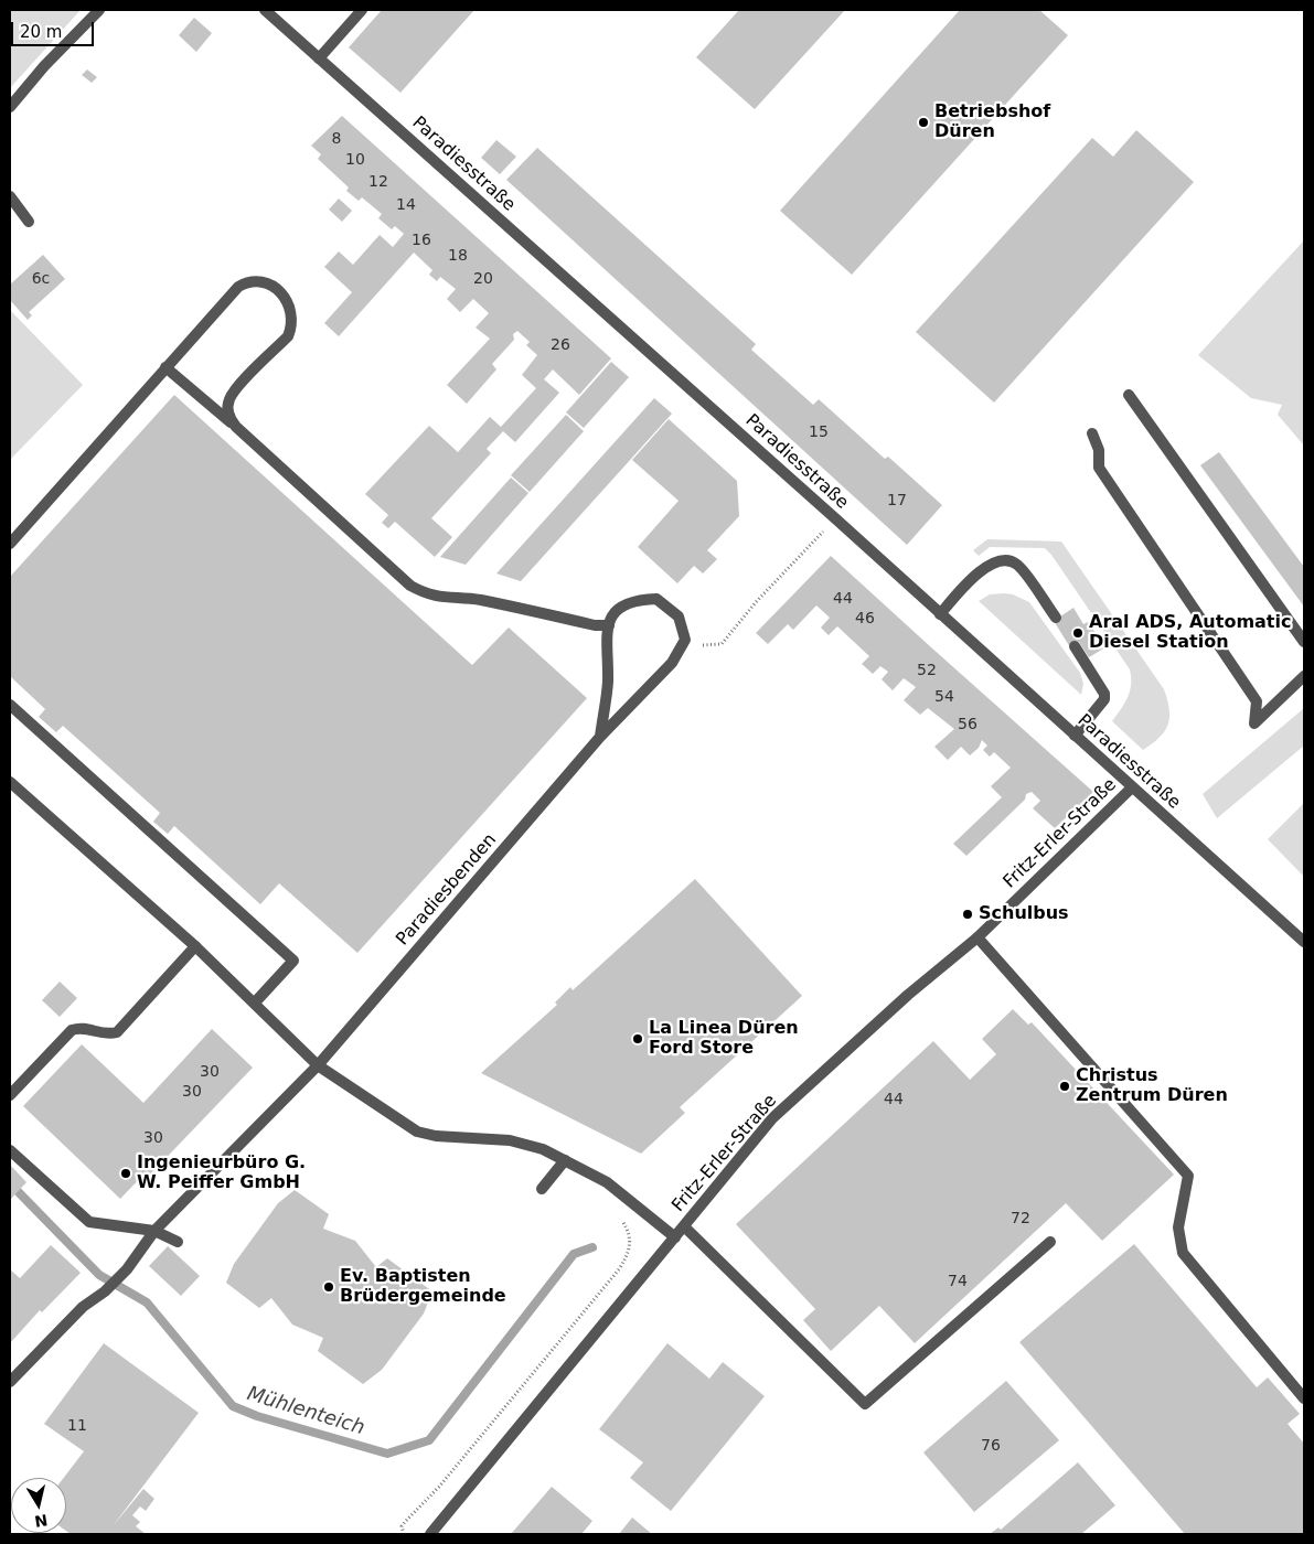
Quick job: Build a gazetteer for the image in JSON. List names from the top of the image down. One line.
{"streets":{"street":["Paradiesstraße","Fritz-Erler-Straße","Paradiesbenden"]},"crossings":[["Paradiesstraße","Fritz-Erler-Straße"]],"water":["Mühlenteich"],"places":["Betriebshof Düren","Aral ADS, Automatic Diesel Station","Schulbus","La Linea Düren Ford Store","Christus Zentrum Düren","Ingenieurbüro G. W. Peiffer GmbH","Ev. Baptisten Brüdergemeinde"],"house_numbers":["8","10","12","14","16","18","6c","20","26","15","17","44","46","52","54","56","30","30","44","30","72","74","11","76"],"scale_bar":"20 m","north":"bottom"}
